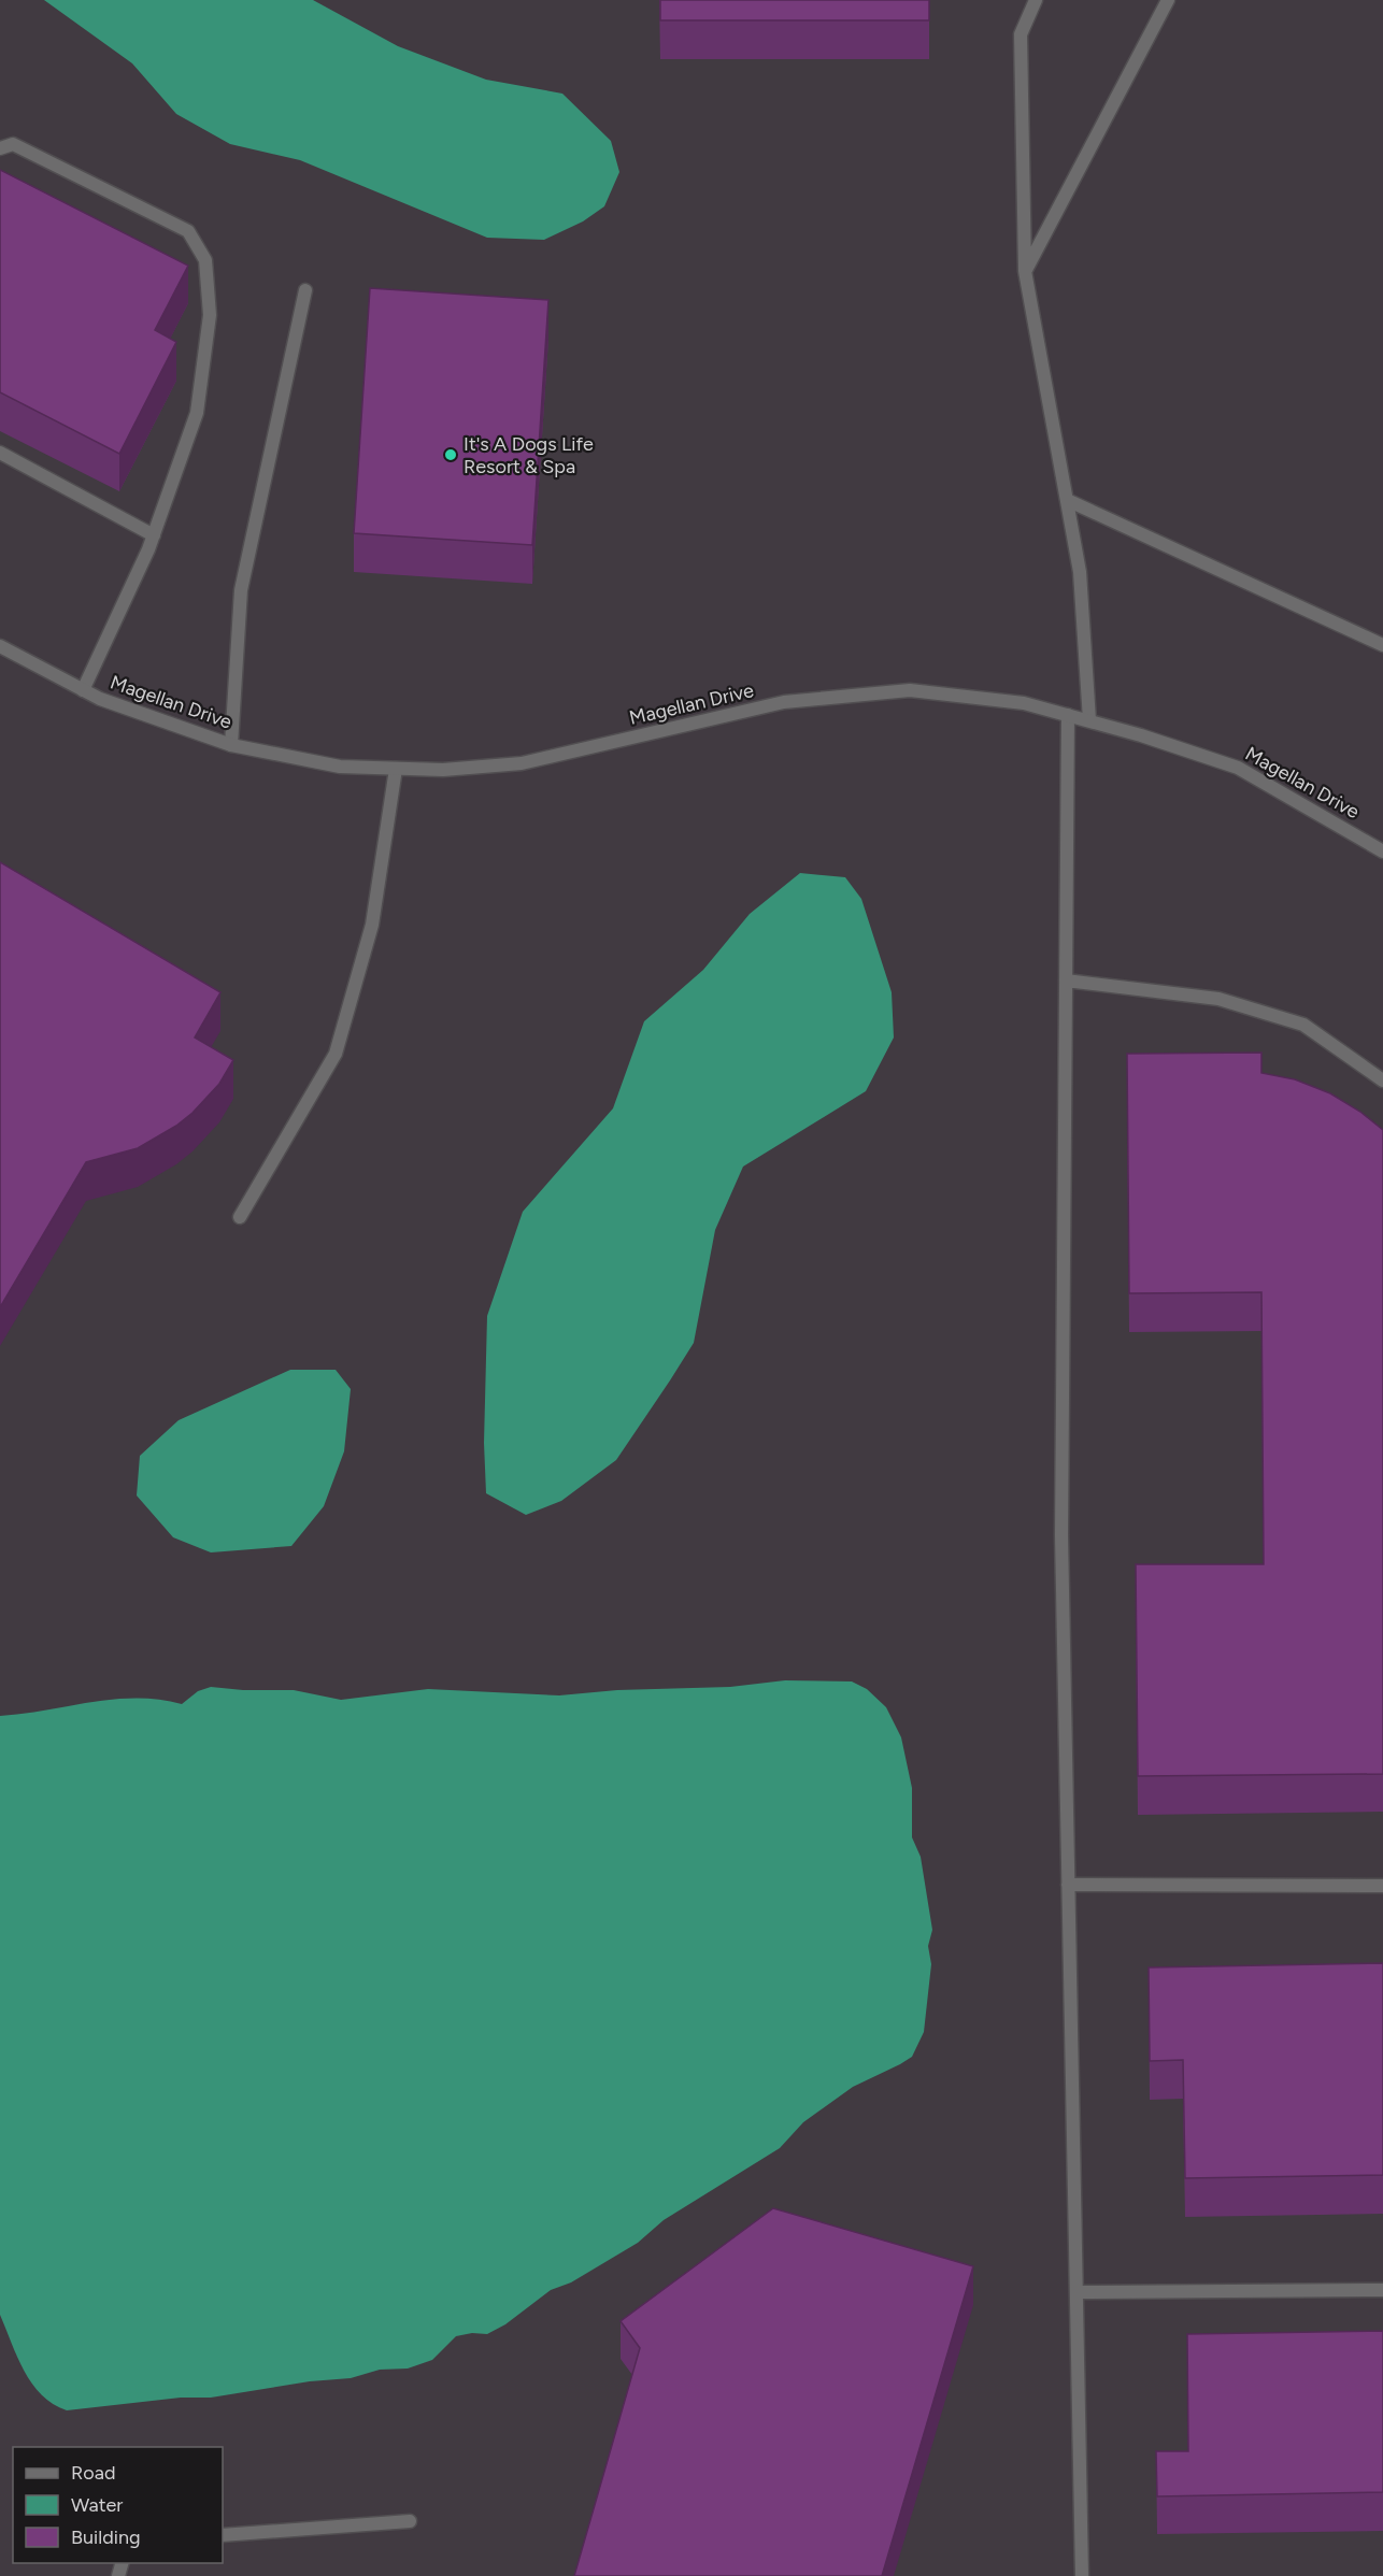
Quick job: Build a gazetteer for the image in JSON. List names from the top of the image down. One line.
{"streets":{"street":["Magellan Drive"]},"places":["It's A Dogs Life Resort & Spa"],"legend":["Road","Water","Building"]}
